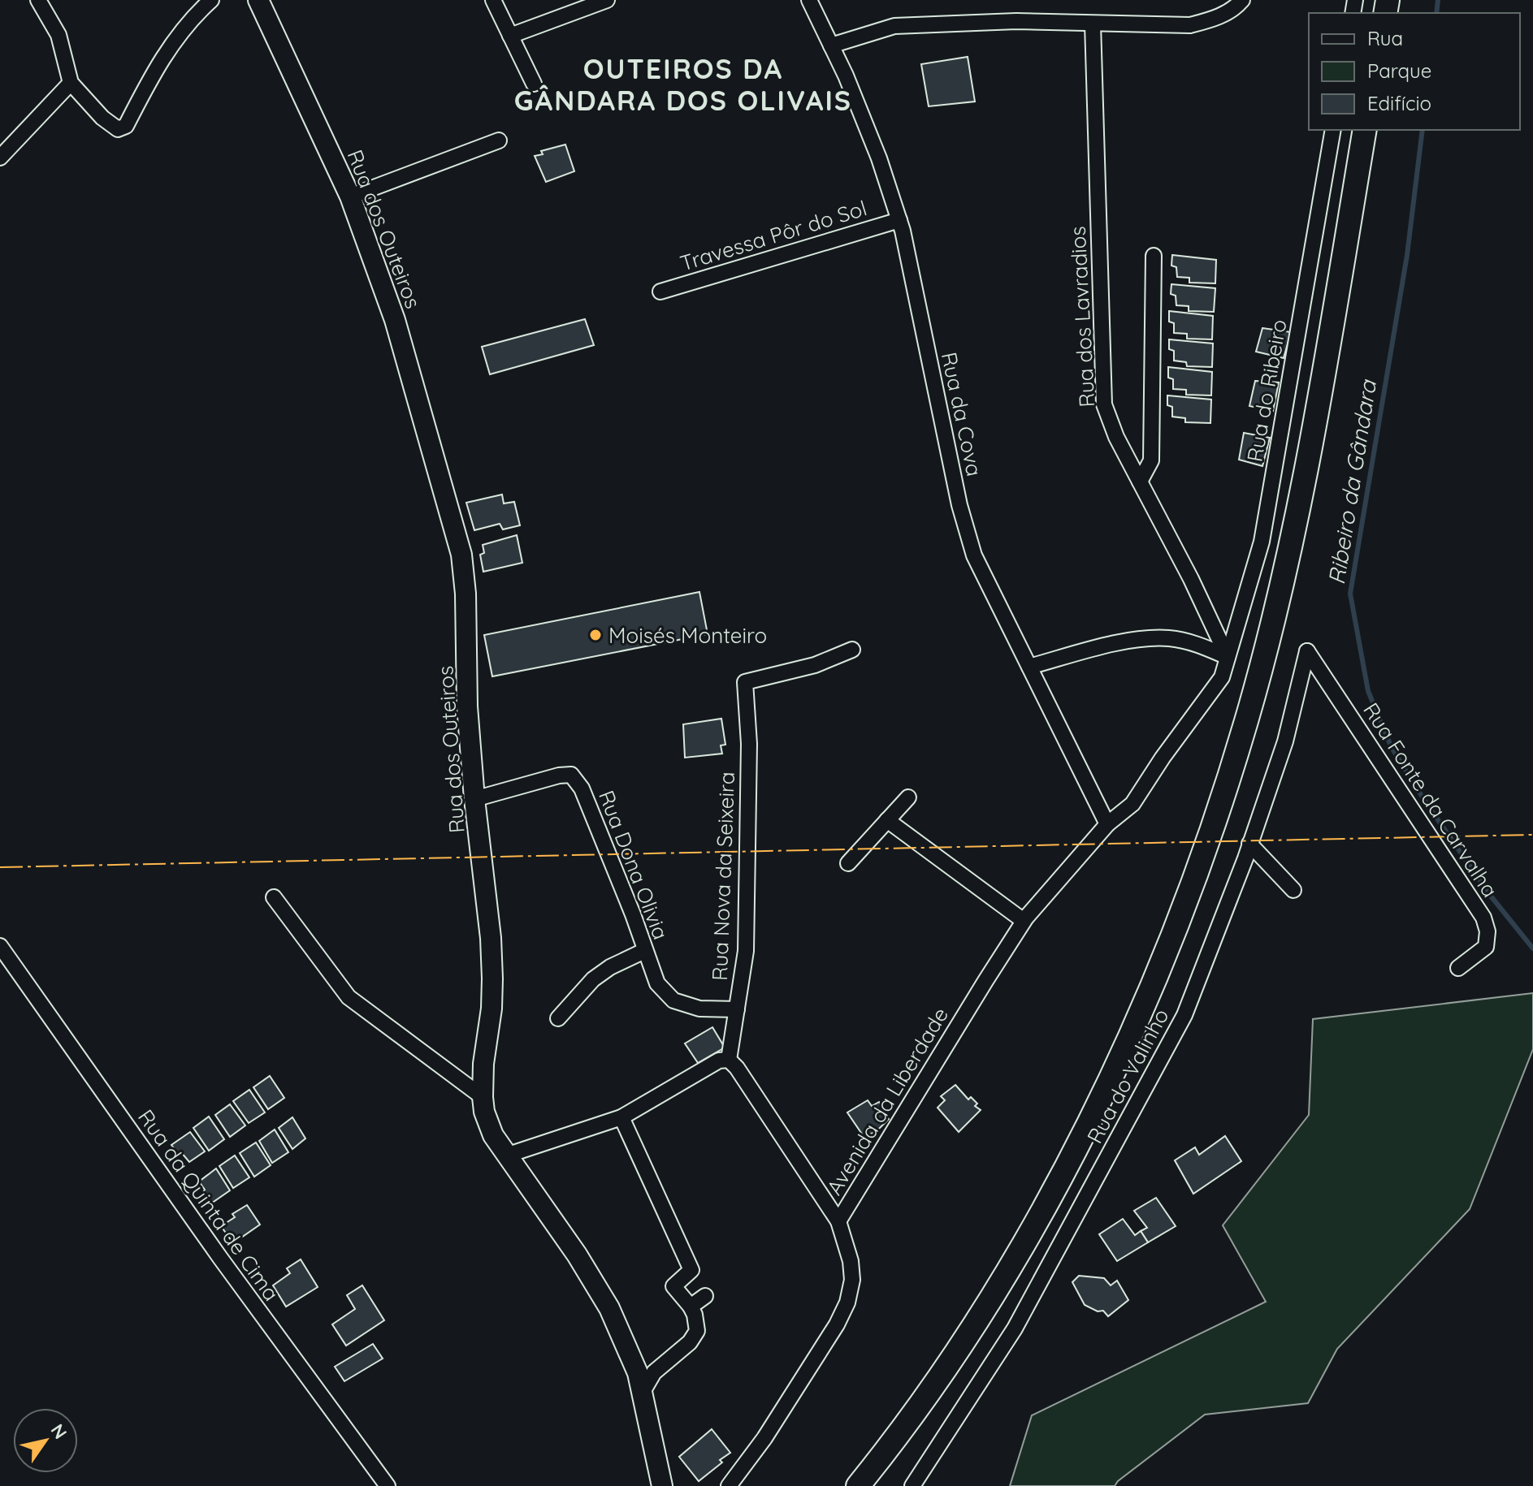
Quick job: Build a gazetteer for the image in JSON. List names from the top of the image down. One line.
{"streets":{"street":["Rua dos Outeiros","Travessa Pôr do Sol","Rua dos Lavradios","Rua do Ribeiro","Rua da Cova","Rua Fonte da Carvalha","Rua Dona Olivia","Rua Nova da Seixeira","Rua do Valinho","Avenida da Liberdade","Rua da Quinta de Cima"]},"crossings":[["Rua dos Outeiros","Rua Dona Olivia"],["Travessa Pôr do Sol","Rua da Cova"],["Rua dos Lavradios","Rua do Ribeiro"],["Rua do Ribeiro","Rua da Cova"],["Rua do Ribeiro","Avenida da Liberdade"],["Rua da Cova","Avenida da Liberdade"],["Rua Fonte da Carvalha","Rua do Valinho"],["Rua Dona Olivia","Rua Nova da Seixeira"]],"districts":["OUTEIROS DA GÂNDARA DOS OLIVAIS"],"water":["Ribeiro da Gândara"],"places":["Moisés Monteiro"],"legend":["Rua","Parque","Edifício"],"north":"top right"}
